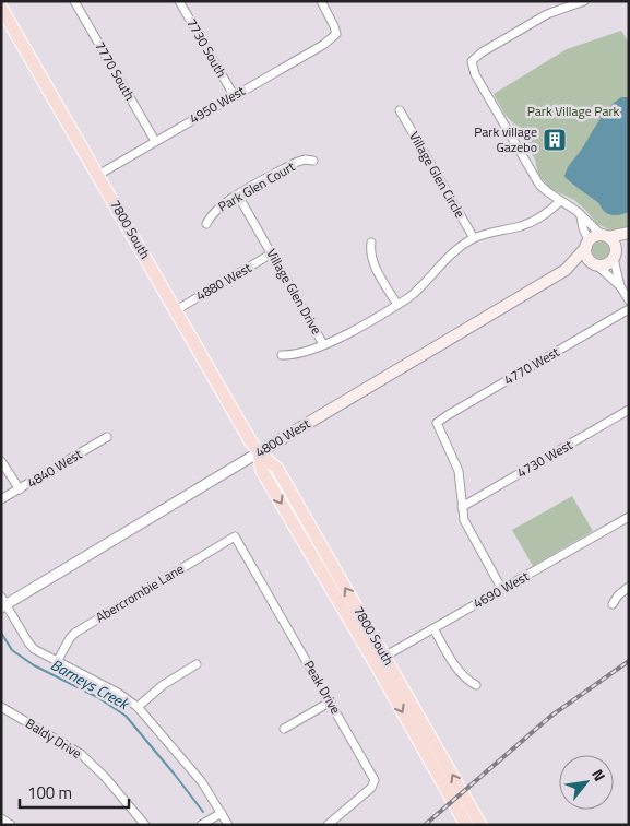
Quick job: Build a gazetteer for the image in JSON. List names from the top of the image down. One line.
{"streets":{"main road":["7800 South","4800 West"],"street":["7730 South","7770 South","4950 West","Village Glen Circle","Park Glen Court","4880 West","Village Glen Drive","4770 West","4730 West","4840 West","4690 West","Abercrombie Lane","Peak Drive","Baldy Drive"]},"crossings":[["7730 South","4950 West"],["7770 South","4950 West"],["4950 West","7800 South"],["Village Glen Circle","Village Glen Drive"],["Park Glen Court","Village Glen Drive"],["7800 South","4880 West"],["7800 South","4800 West"],["7800 South","4690 West"],["4880 West","Village Glen Drive"],["4770 West","4730 West"],["Abercrombie Lane","Peak Drive"]],"water":["Barneys Creek"],"parks":["Park Village Park"],"places":{"building":["Park village Gazebo"]},"scale_bar":"100 m","north":"top right"}
